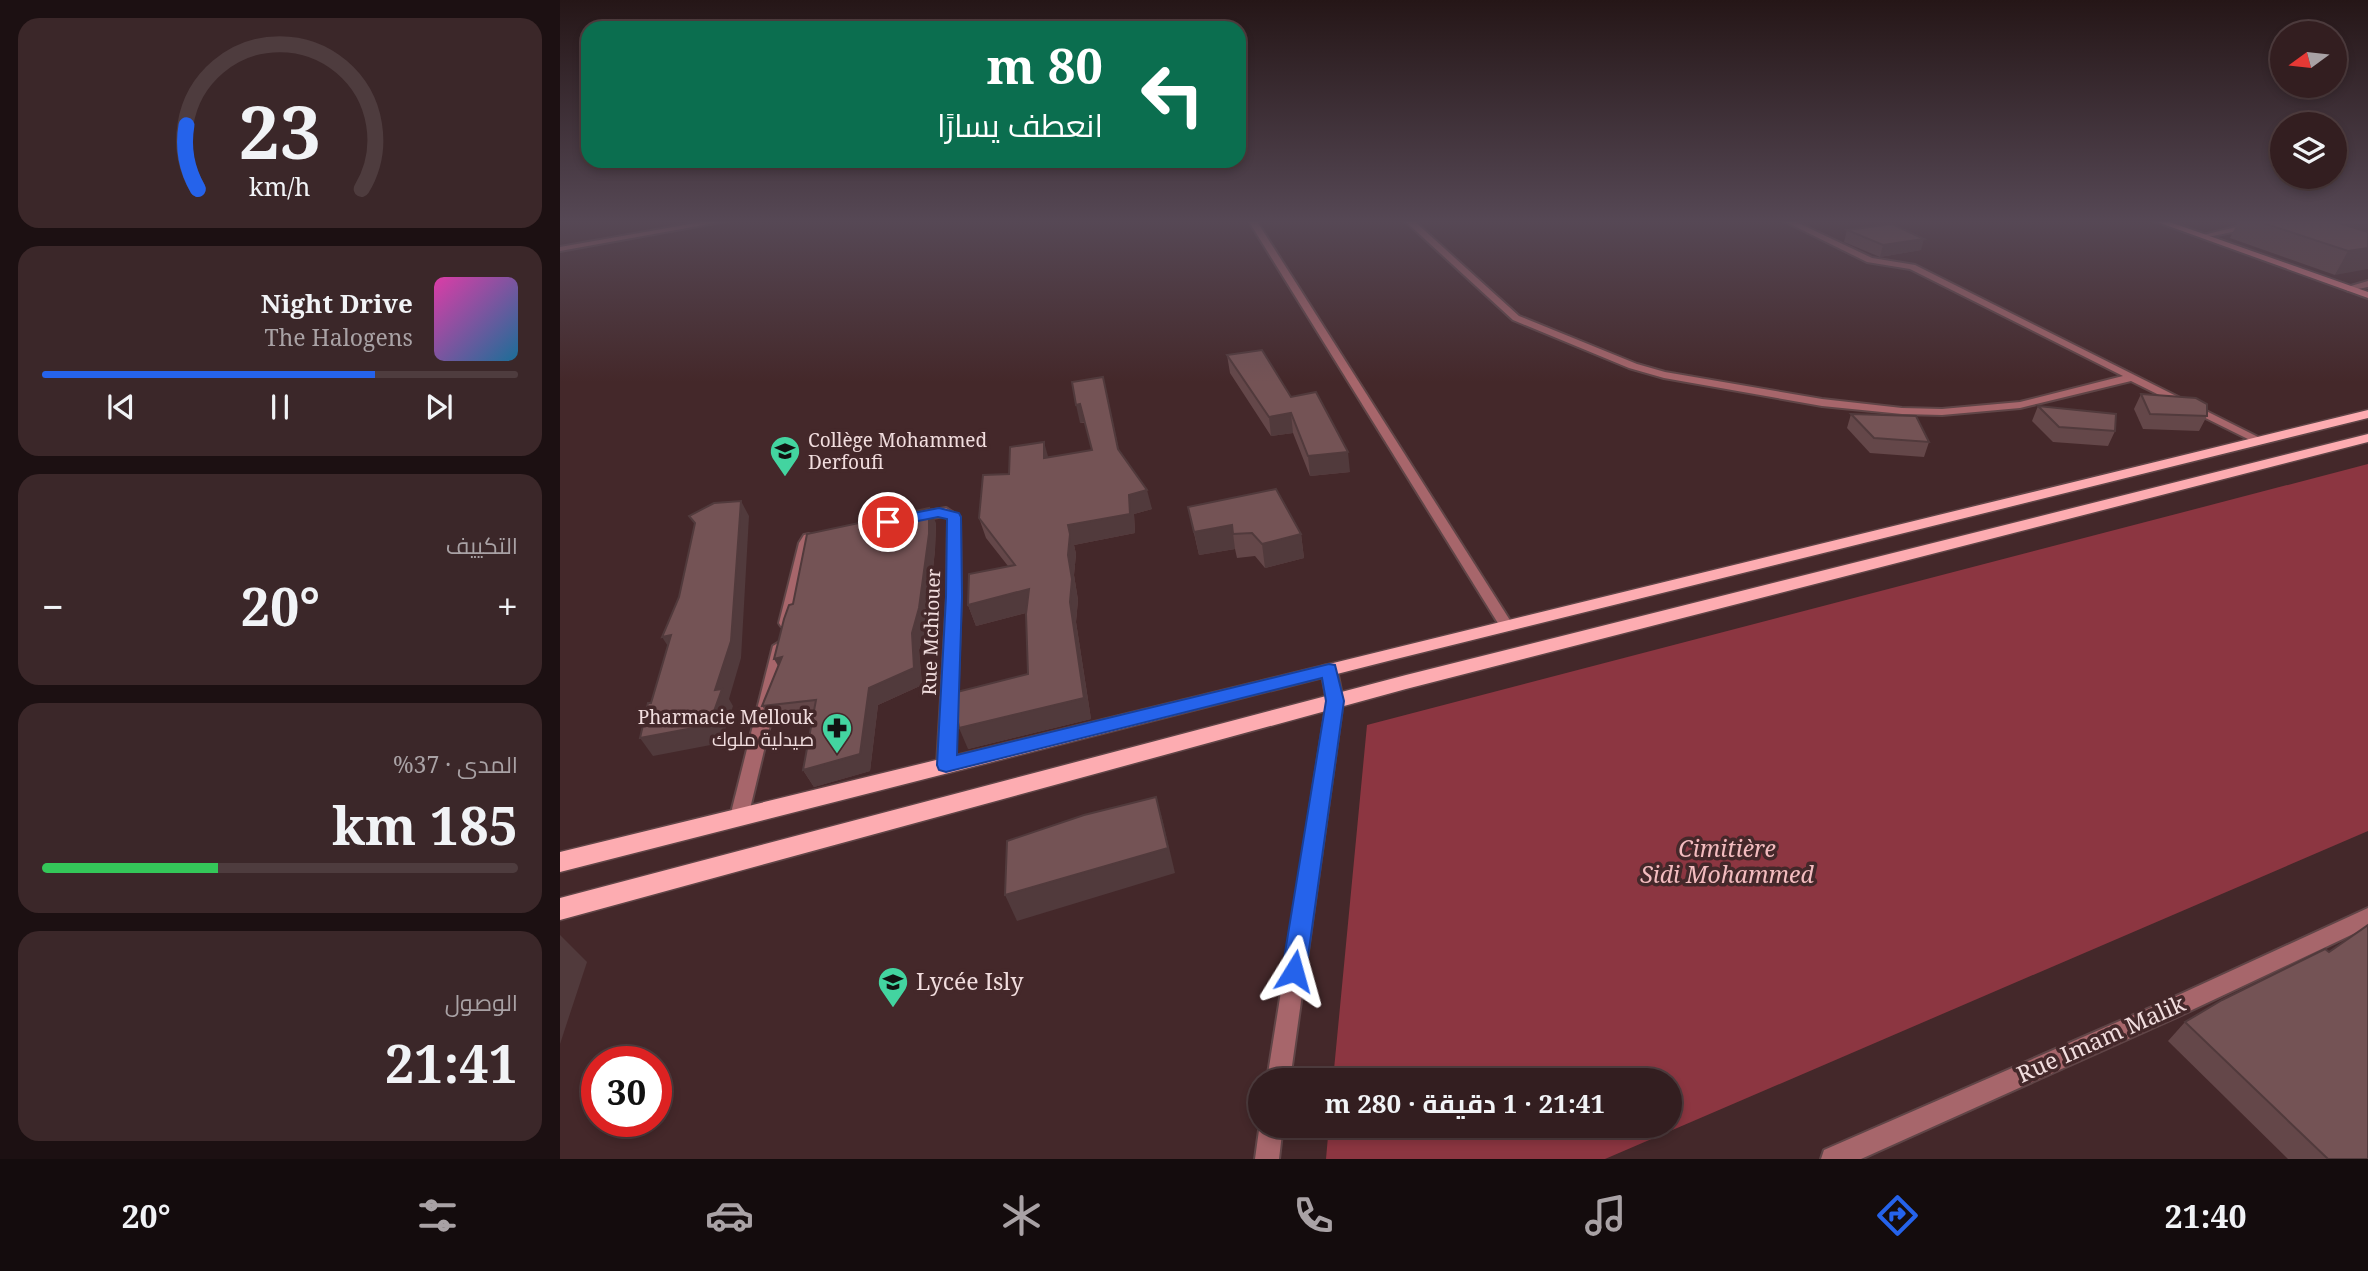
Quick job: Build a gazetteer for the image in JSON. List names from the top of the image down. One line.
{"streets":{"street":["Rue Mchiouer","Rue Imam Malik"]},"parks":["Cimitière Sidi Mohammed"],"places":{"school or university":["Collège Mohammed Derfoufi","Lycée Isly"],"pharmacy":["Pharmacie Mellouk صيدلية ملوك"]},"north":"left","page":{"turn":["80 m","انعطف يسارًا"],"song":["Night Drive","The Halogens"],"tile":["التكييف",["المدى · 37%","185 km"],["الوصول","21:41"]],"heat":["−","20°","+"],"limit":"30","trip":"21:41 · 1 دقيقة · 280 m","tabs":["21:40","20°"],"gauge":["23","km/h"]}}
